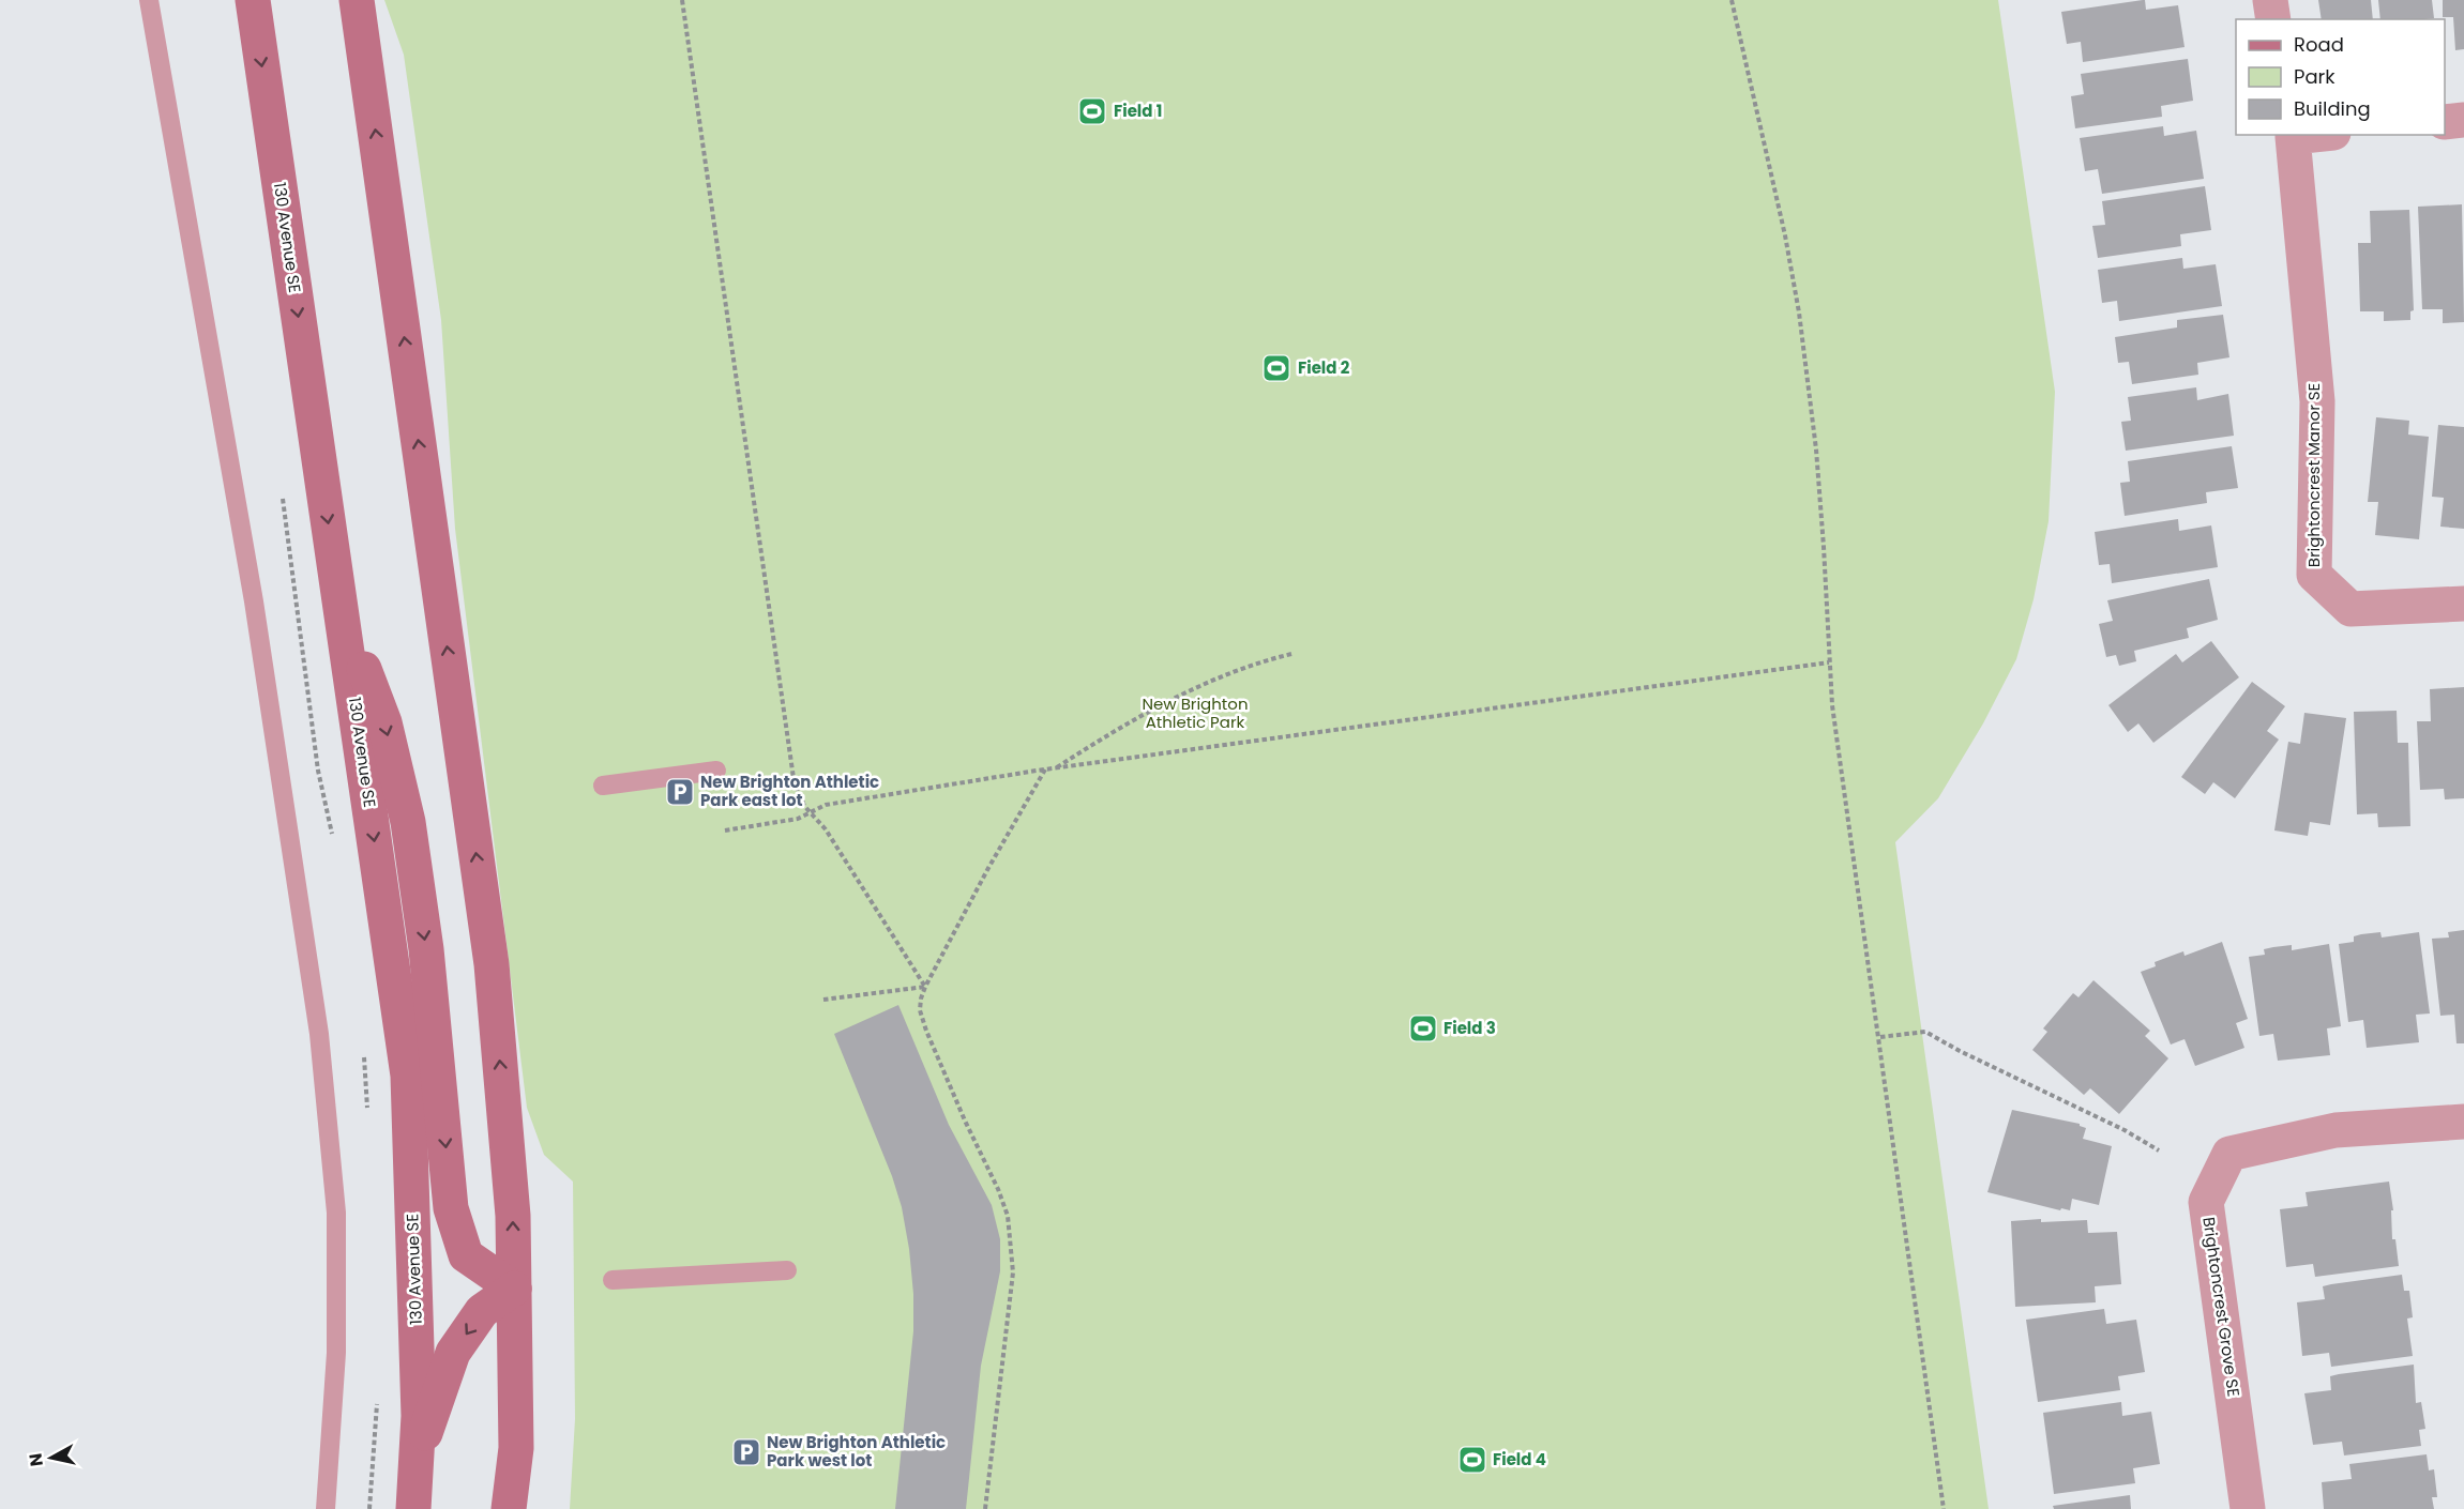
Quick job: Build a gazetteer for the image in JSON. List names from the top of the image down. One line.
{"streets":{"main road":["130 Avenue SE"],"street":["Brightoncrest Manor SE","Brightoncrest Grove SE"]},"parks":["New Brighton Athletic Park"],"places":{"sports":["Field 1","Field 2","Field 3","Field 4"],"parking":["New Brighton Athletic Park east lot","New Brighton Athletic Park west lot"]},"legend":["Road","Park","Building"],"north":"left"}
